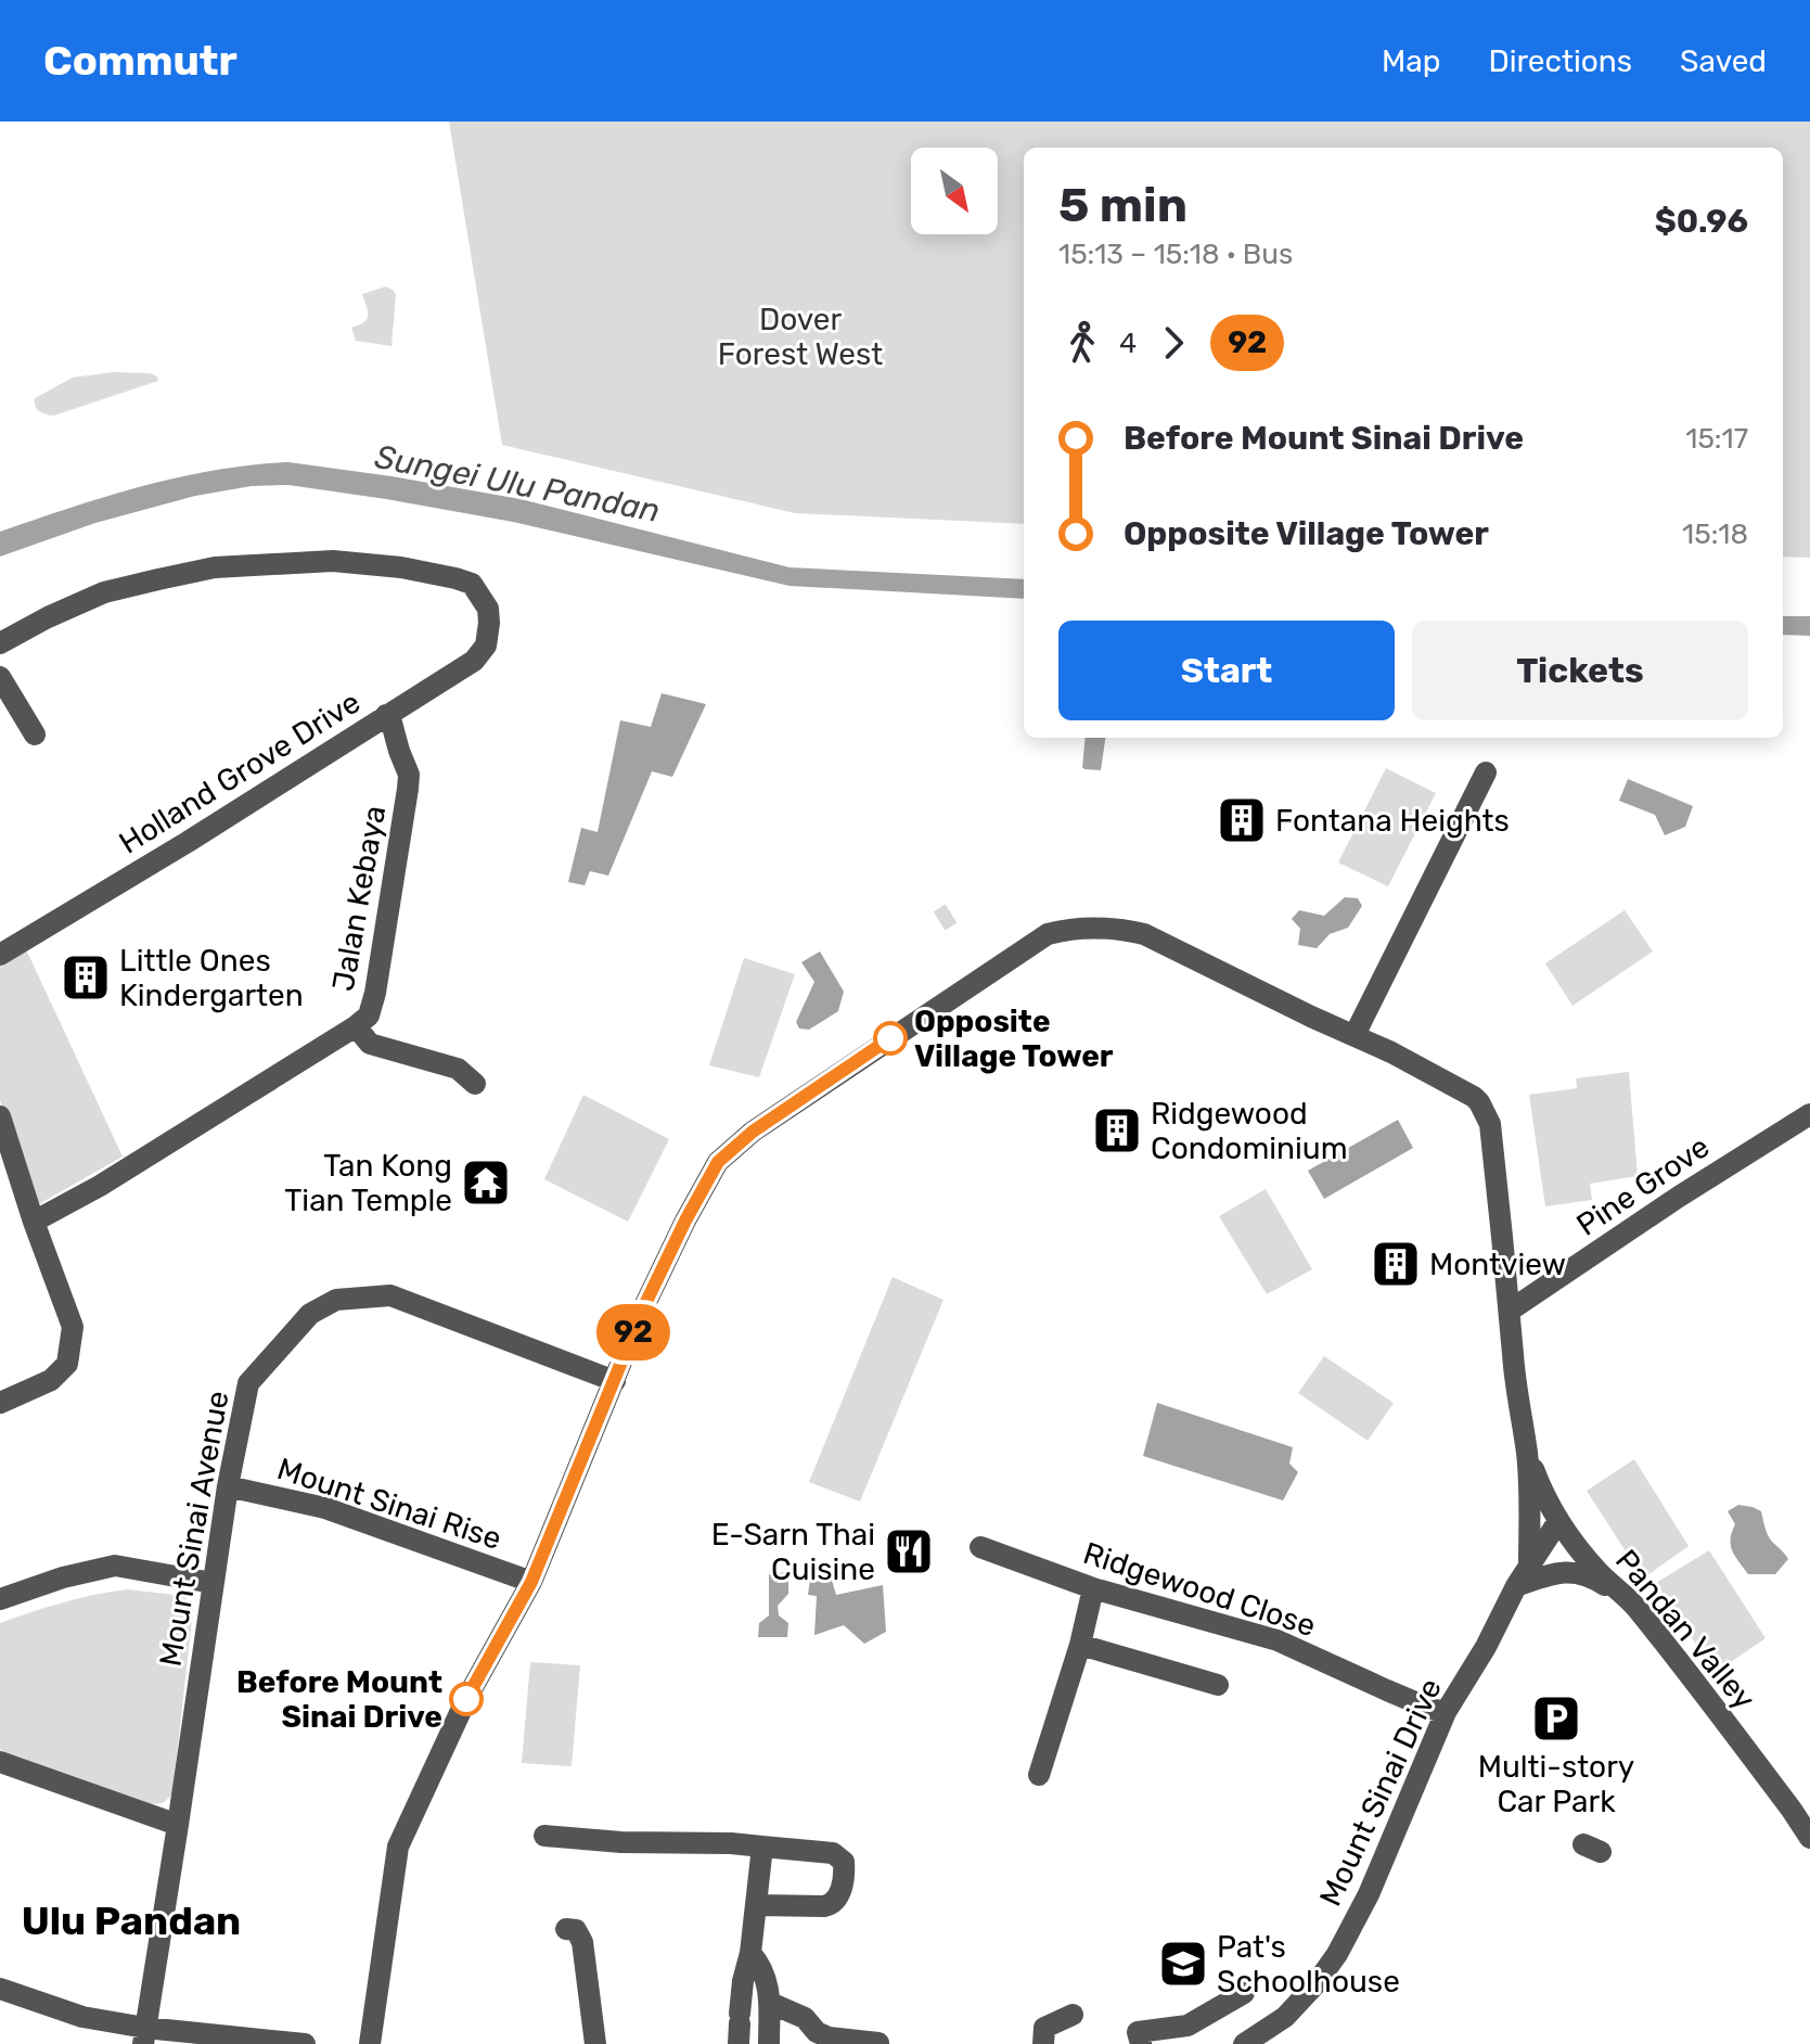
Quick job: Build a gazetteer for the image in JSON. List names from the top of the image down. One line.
{"streets":{"street":["Holland Grove Drive","Jalan Kebaya","Pine Grove","Mount Sinai Rise","Mount Sinai Avenue","Ridgewood Close","Pandan Valley","Mount Sinai Drive"]},"crossings":[["Holland Grove Drive","Jalan Kebaya"],["Pine Grove","Mount Sinai Rise"],["Mount Sinai Rise","Mount Sinai Avenue"],["Mount Sinai Rise","Pandan Valley"],["Ridgewood Close","Mount Sinai Drive"],["Pandan Valley","Mount Sinai Drive"]],"districts":["Ulu Pandan"],"water":["Sungei Ulu Pandan"],"parks":["Dover Forest West"],"places":{"building":["Fontana Heights","Little Ones Kindergarten","Ridgewood Condominium","Montview"],"other":["Opposite Village Tower","Before Mount Sinai Drive"],"temple":["Tan Kong Tian Temple"],"restaurant":["E-Sarn Thai Cuisine"],"parking":["Multi-story Car Park"],"school or university":["Pat's Schoolhouse"]},"lines":["bus line 92"],"north":"bottom right","page":{"header":"Commutr","nav":["Map","Directions","Saved"],"on_map":"92","heading":["5 min","15:13 – 15:18 · Bus","$0.96"],"legs":["4","92"],"list":[{"name":"Before Mount Sinai Drive","value":"15:17"},{"name":"Opposite Village Tower","value":"15:18"}],"buttons":["Start","Tickets"]}}
